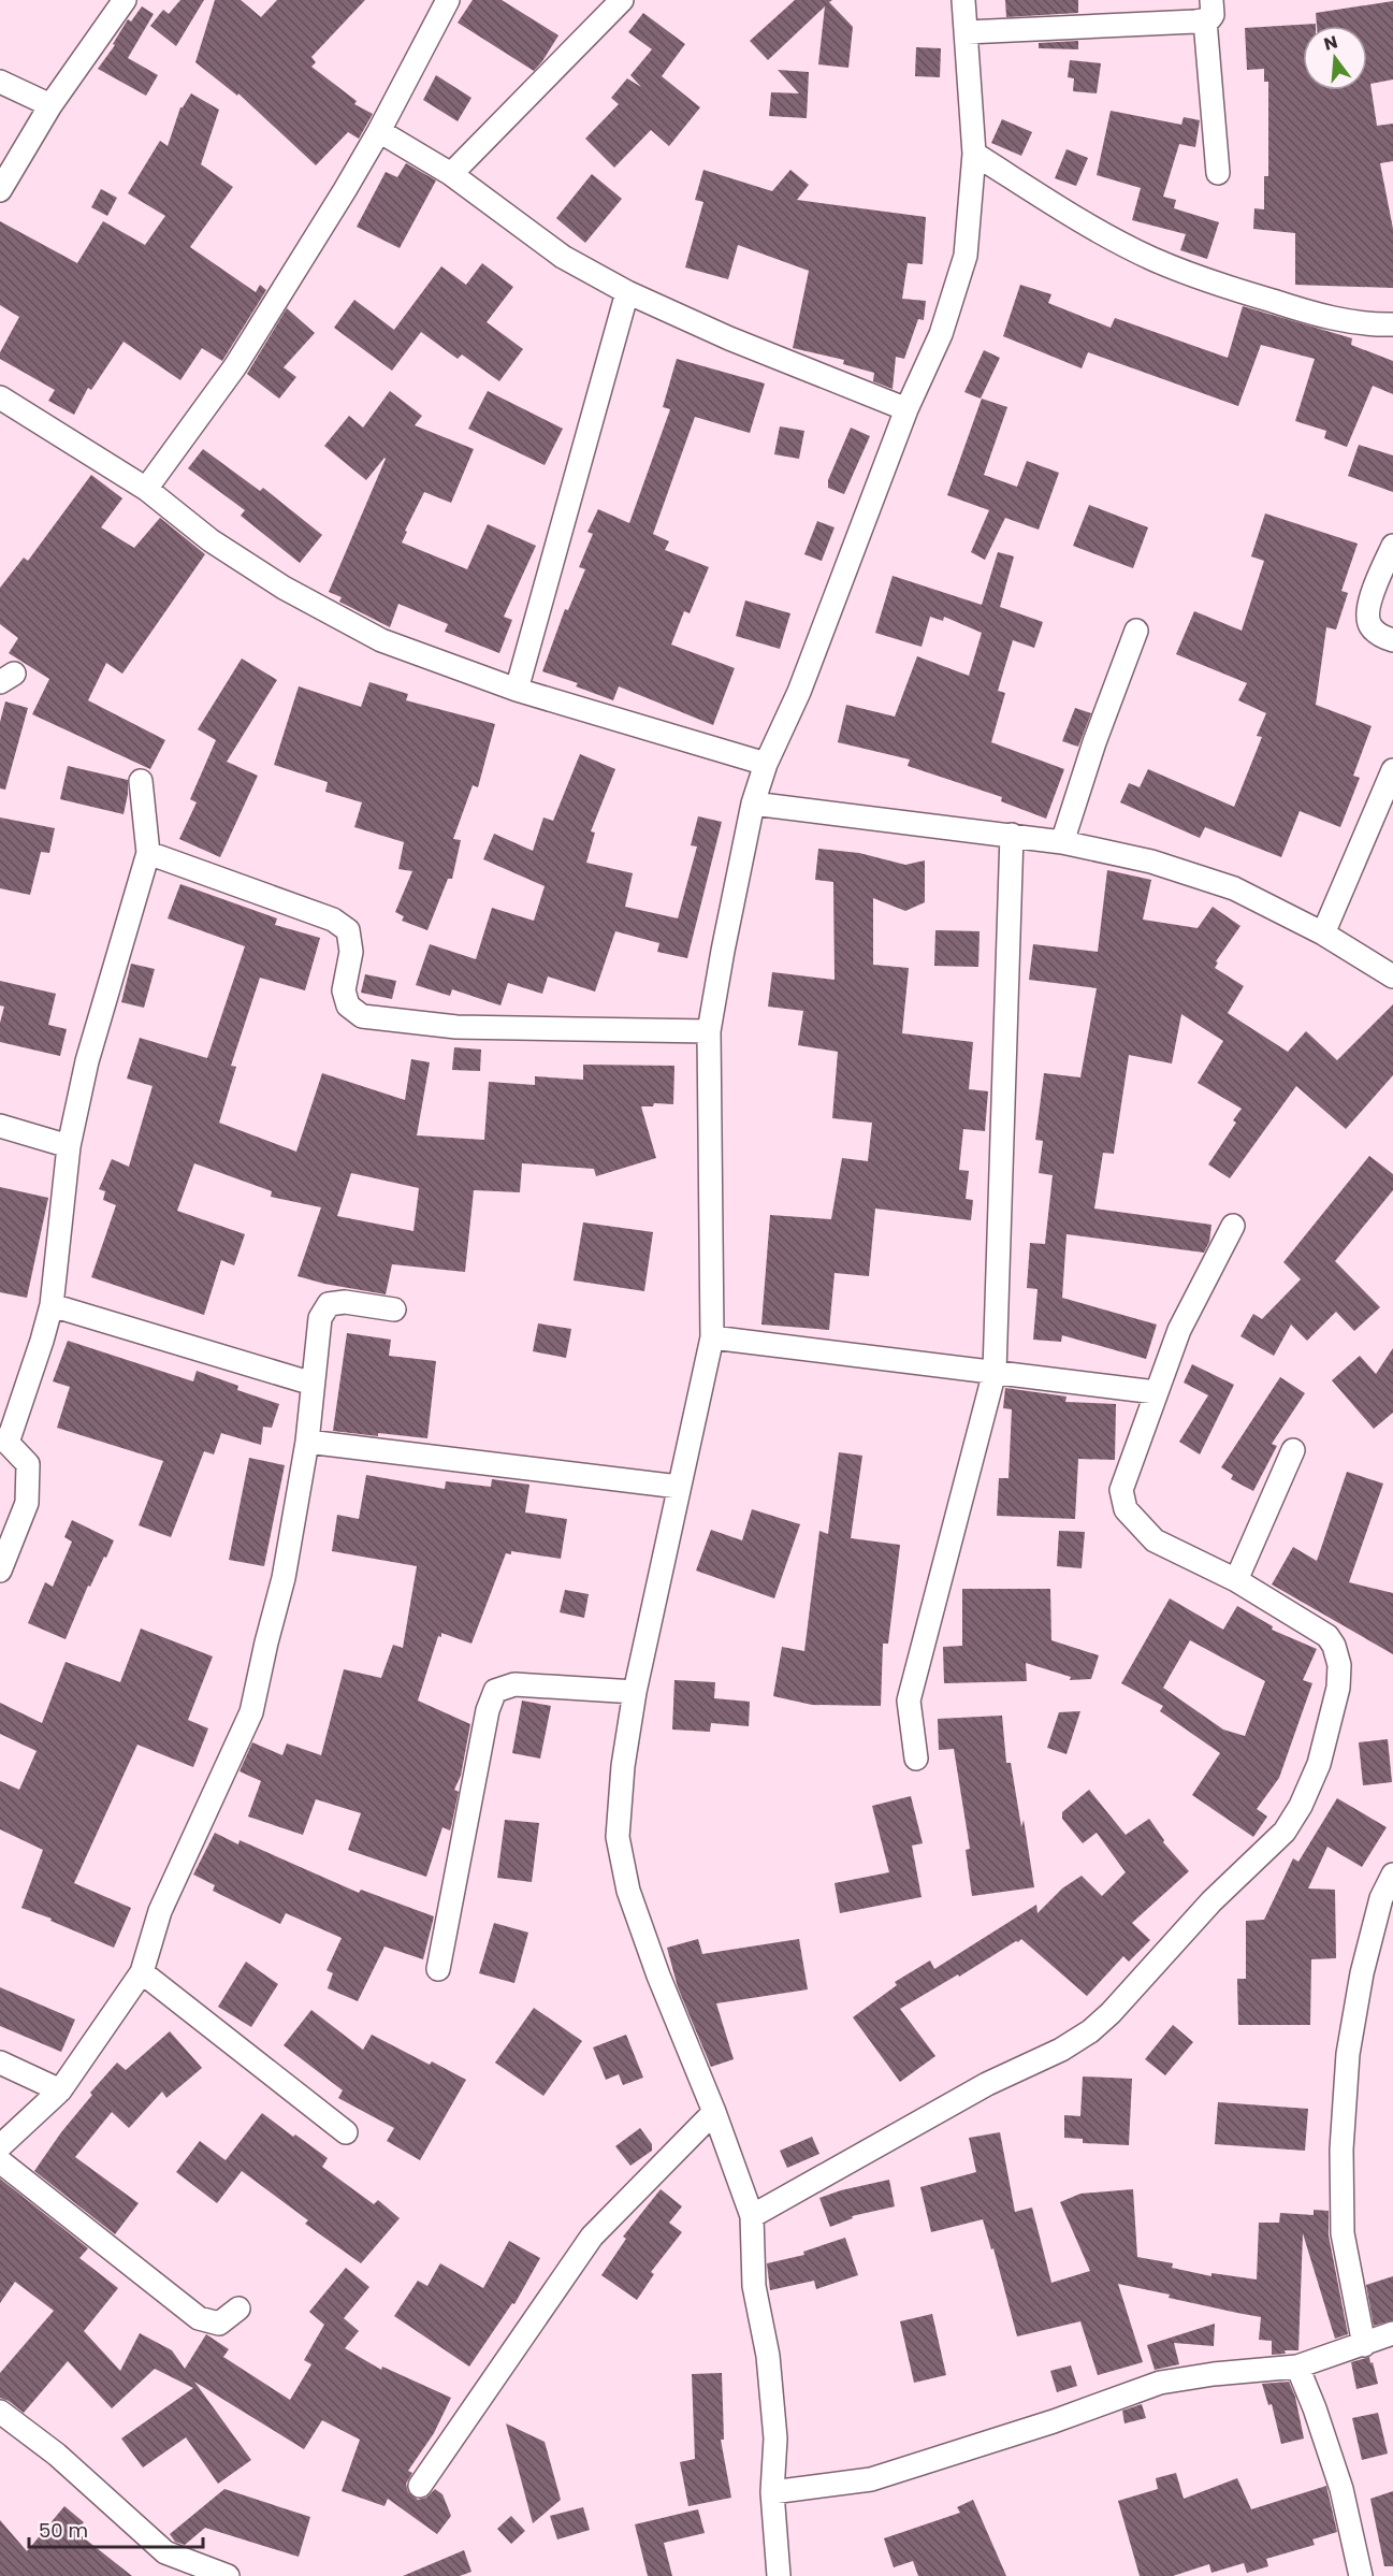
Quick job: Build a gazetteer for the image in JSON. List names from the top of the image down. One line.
{"scale_bar":"50 m","north":"top"}
